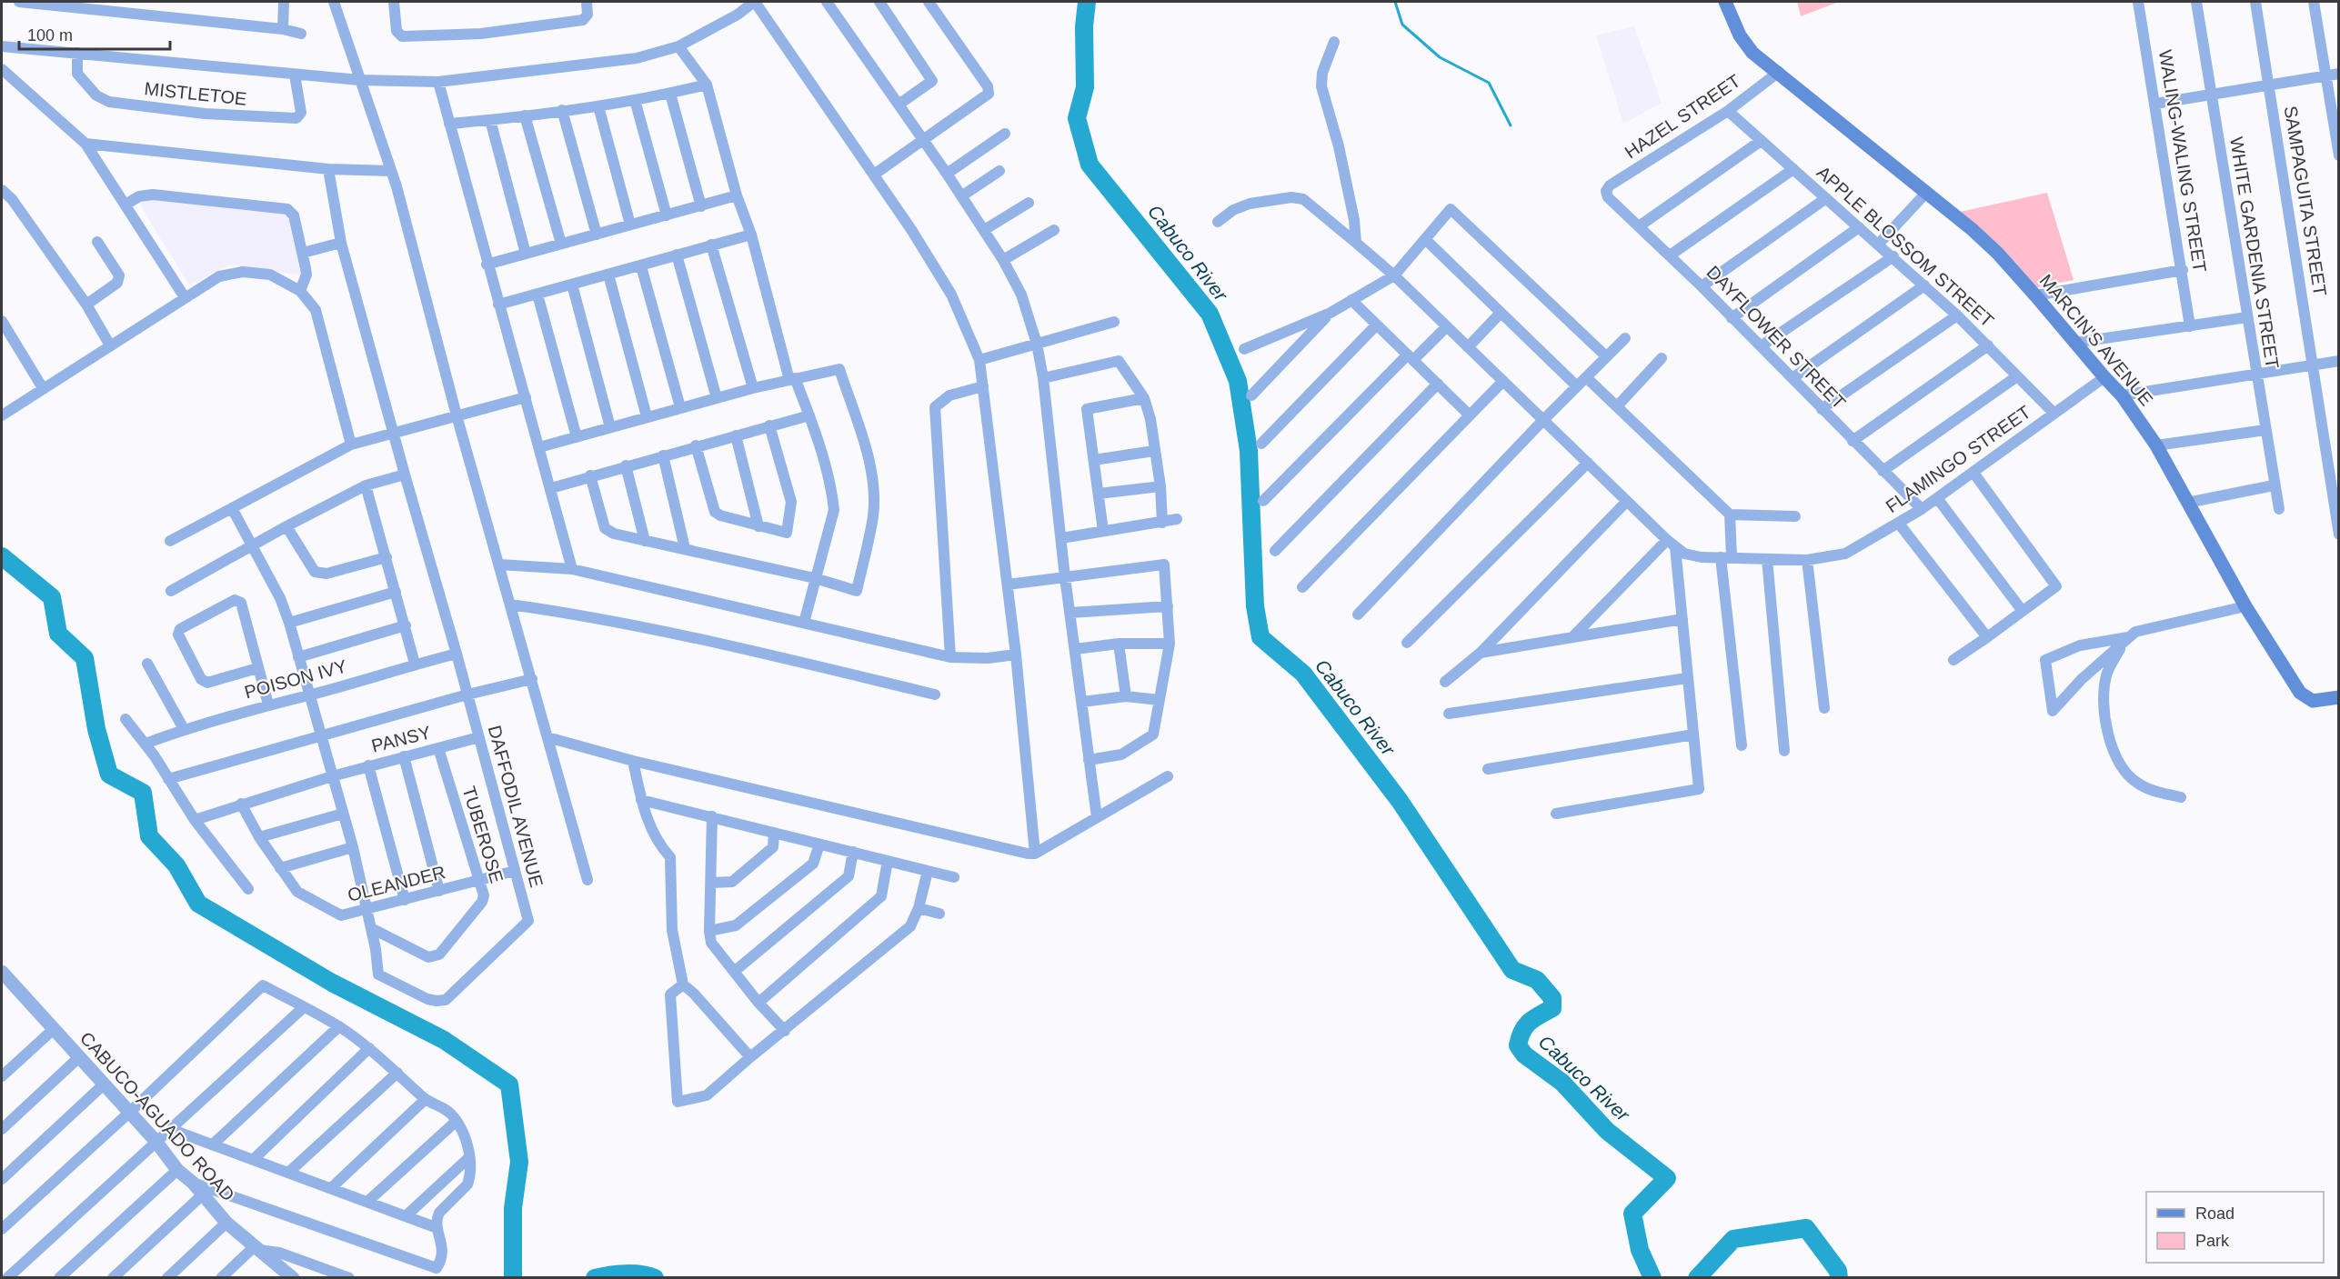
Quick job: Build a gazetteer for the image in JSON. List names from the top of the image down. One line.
{"streets":{"main road":["MARCIN'S AVENUE"],"street":["MISTLETOE","HAZEL STREET","WALING-WALING STREET","SAMPAGUITA STREET","APPLE BLOSSOM STREET","WHITE GARDENIA STREET","DAYFLOWER STREET","FLAMINGO STREET","POISON IVY","PANSY","DAFFODIL AVENUE","TUBEROSE","OLEANDER","CABUCO-AGUADO ROAD"]},"crossings":[["HAZEL STREET","APPLE BLOSSOM STREET"],["HAZEL STREET","DAYFLOWER STREET"],["HAZEL STREET","MARCIN'S AVENUE"],["APPLE BLOSSOM STREET","FLAMINGO STREET"],["DAYFLOWER STREET","FLAMINGO STREET"],["MARCIN'S AVENUE","FLAMINGO STREET"],["POISON IVY","DAFFODIL AVENUE"],["PANSY","DAFFODIL AVENUE"],["PANSY","TUBEROSE"],["PANSY","OLEANDER"],["DAFFODIL AVENUE","TUBEROSE"],["DAFFODIL AVENUE","OLEANDER"],["TUBEROSE","OLEANDER"]],"water":["Cabuco River"],"legend":["Road","Park"],"scale_bar":"100 m"}
